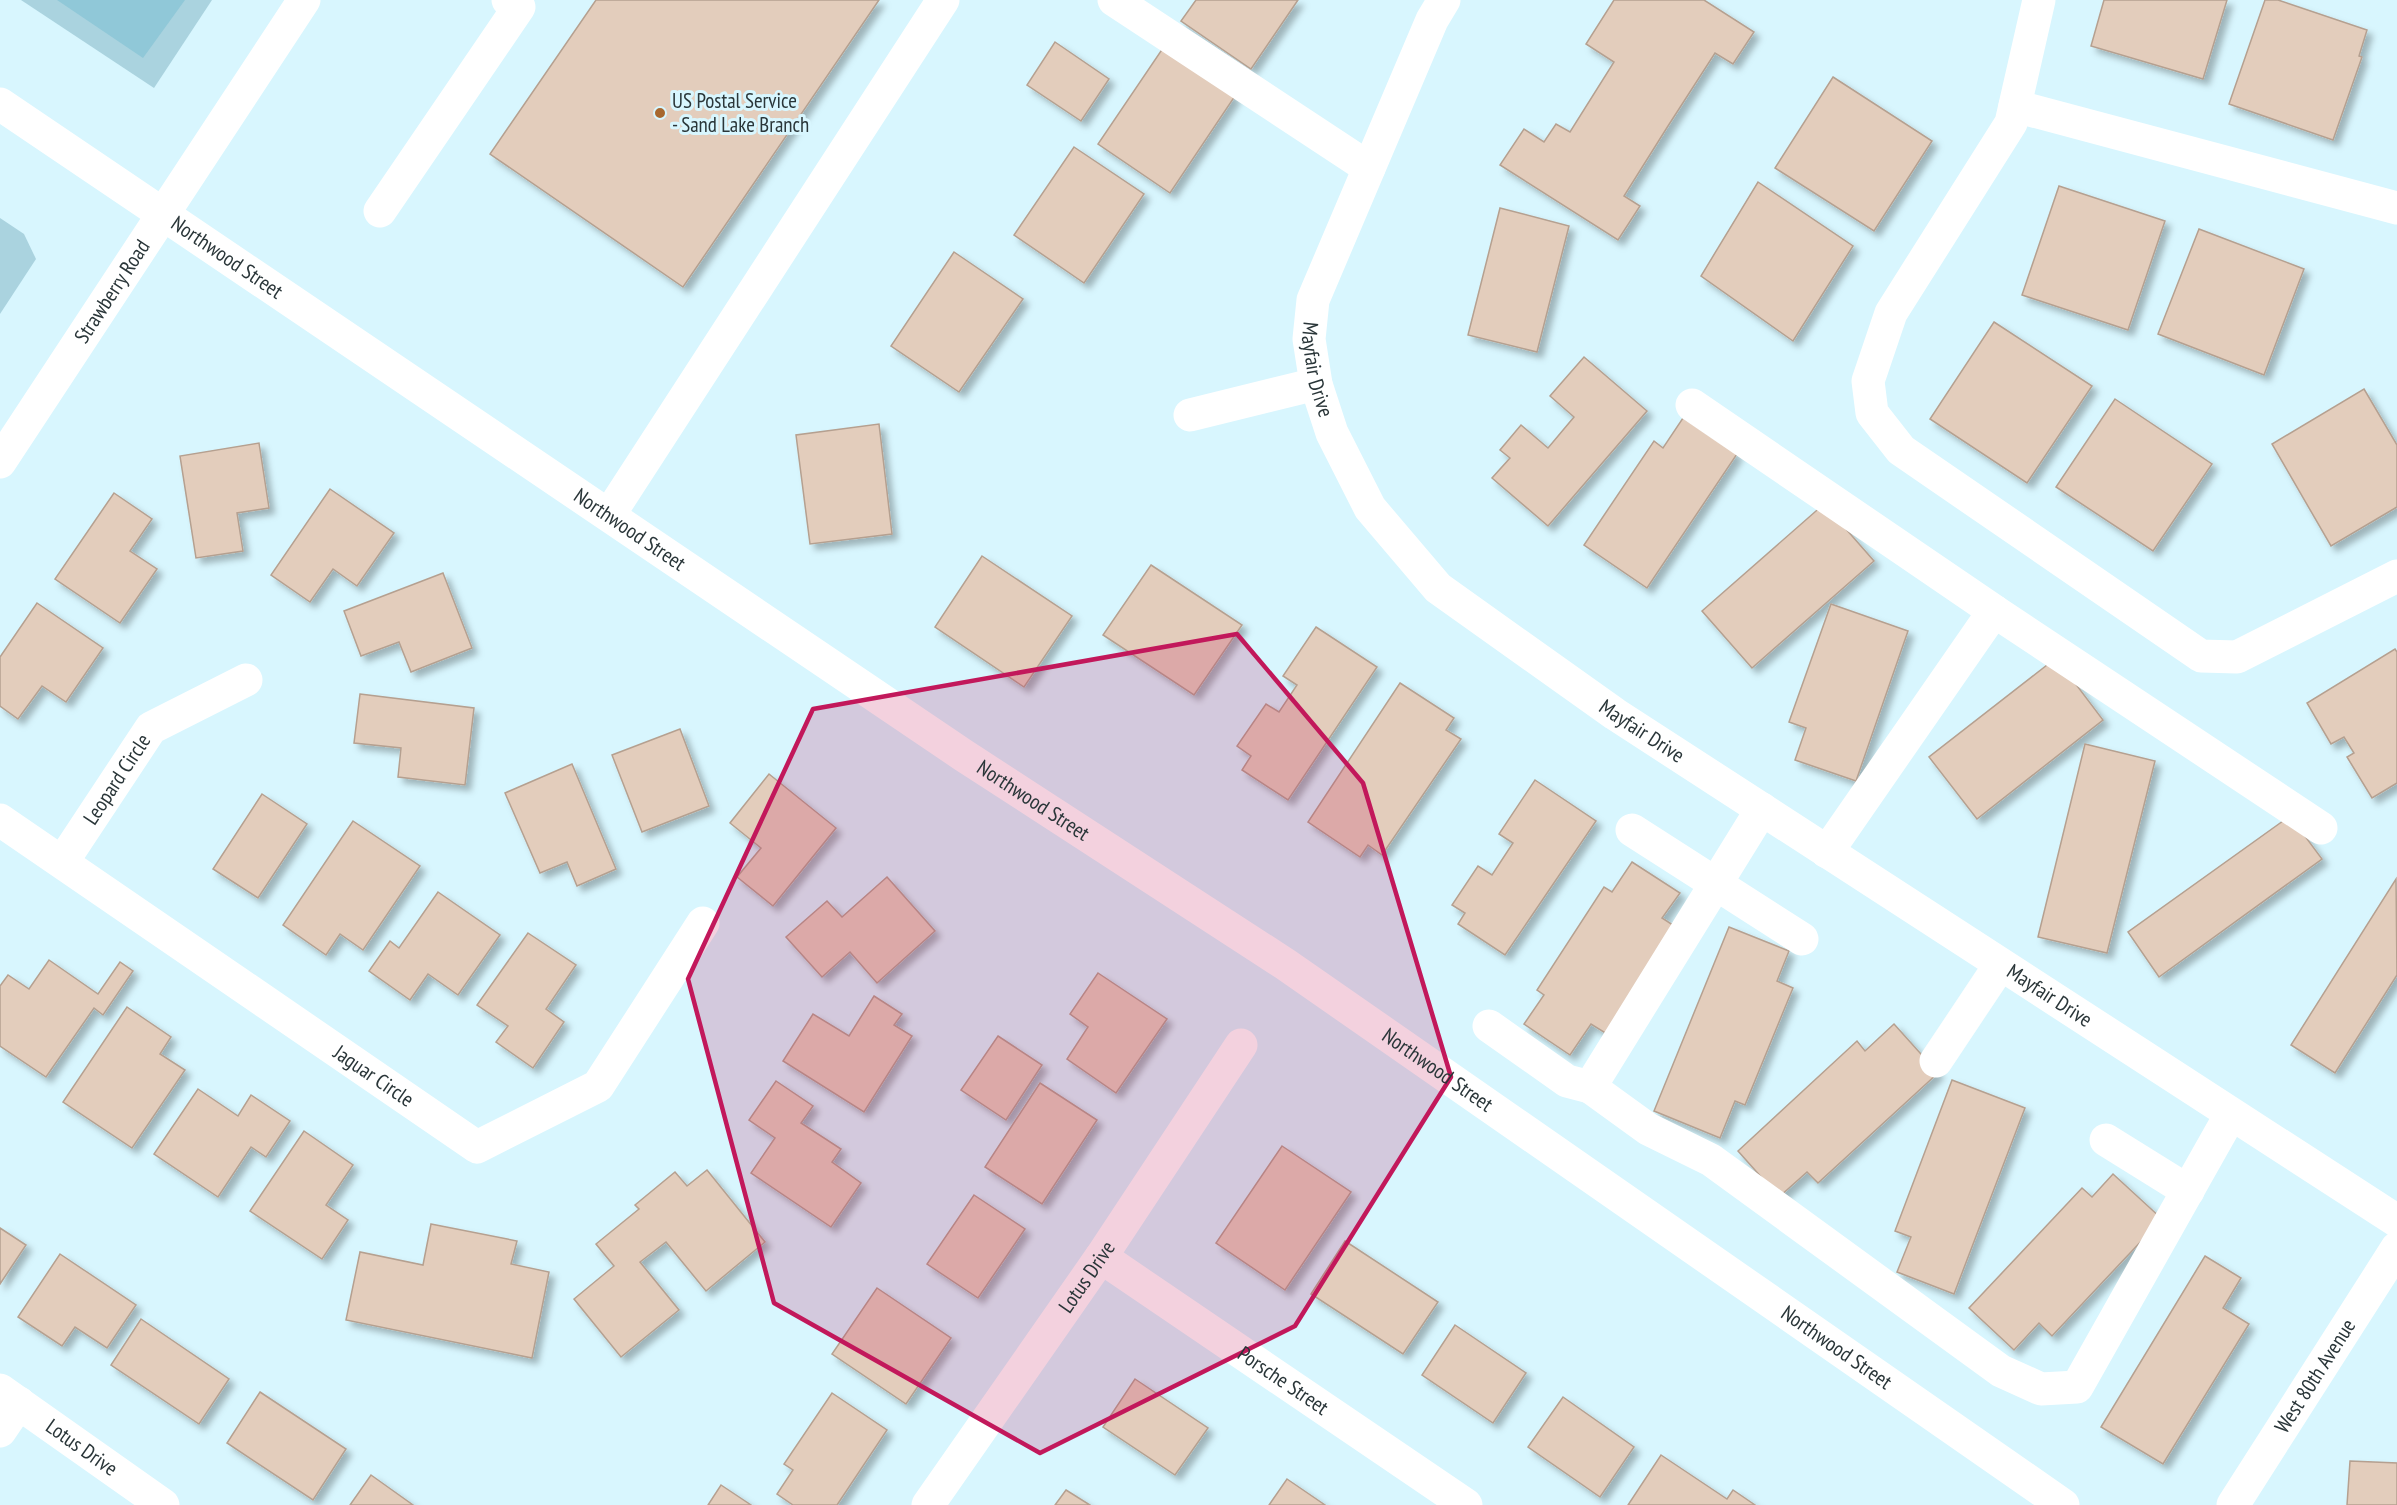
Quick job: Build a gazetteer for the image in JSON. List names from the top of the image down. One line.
{"streets":{"street":["Northwood Street","Strawberry Road","Mayfair Drive","Leopard Circle","Jaguar Circle","Lotus Drive","West 80th Avenue","Porsche Street"]},"crossings":[["Northwood Street","Strawberry Road"],["Leopard Circle","Jaguar Circle"],["Lotus Drive","Porsche Street"]],"places":["US Postal Service - Sand Lake Branch"]}
